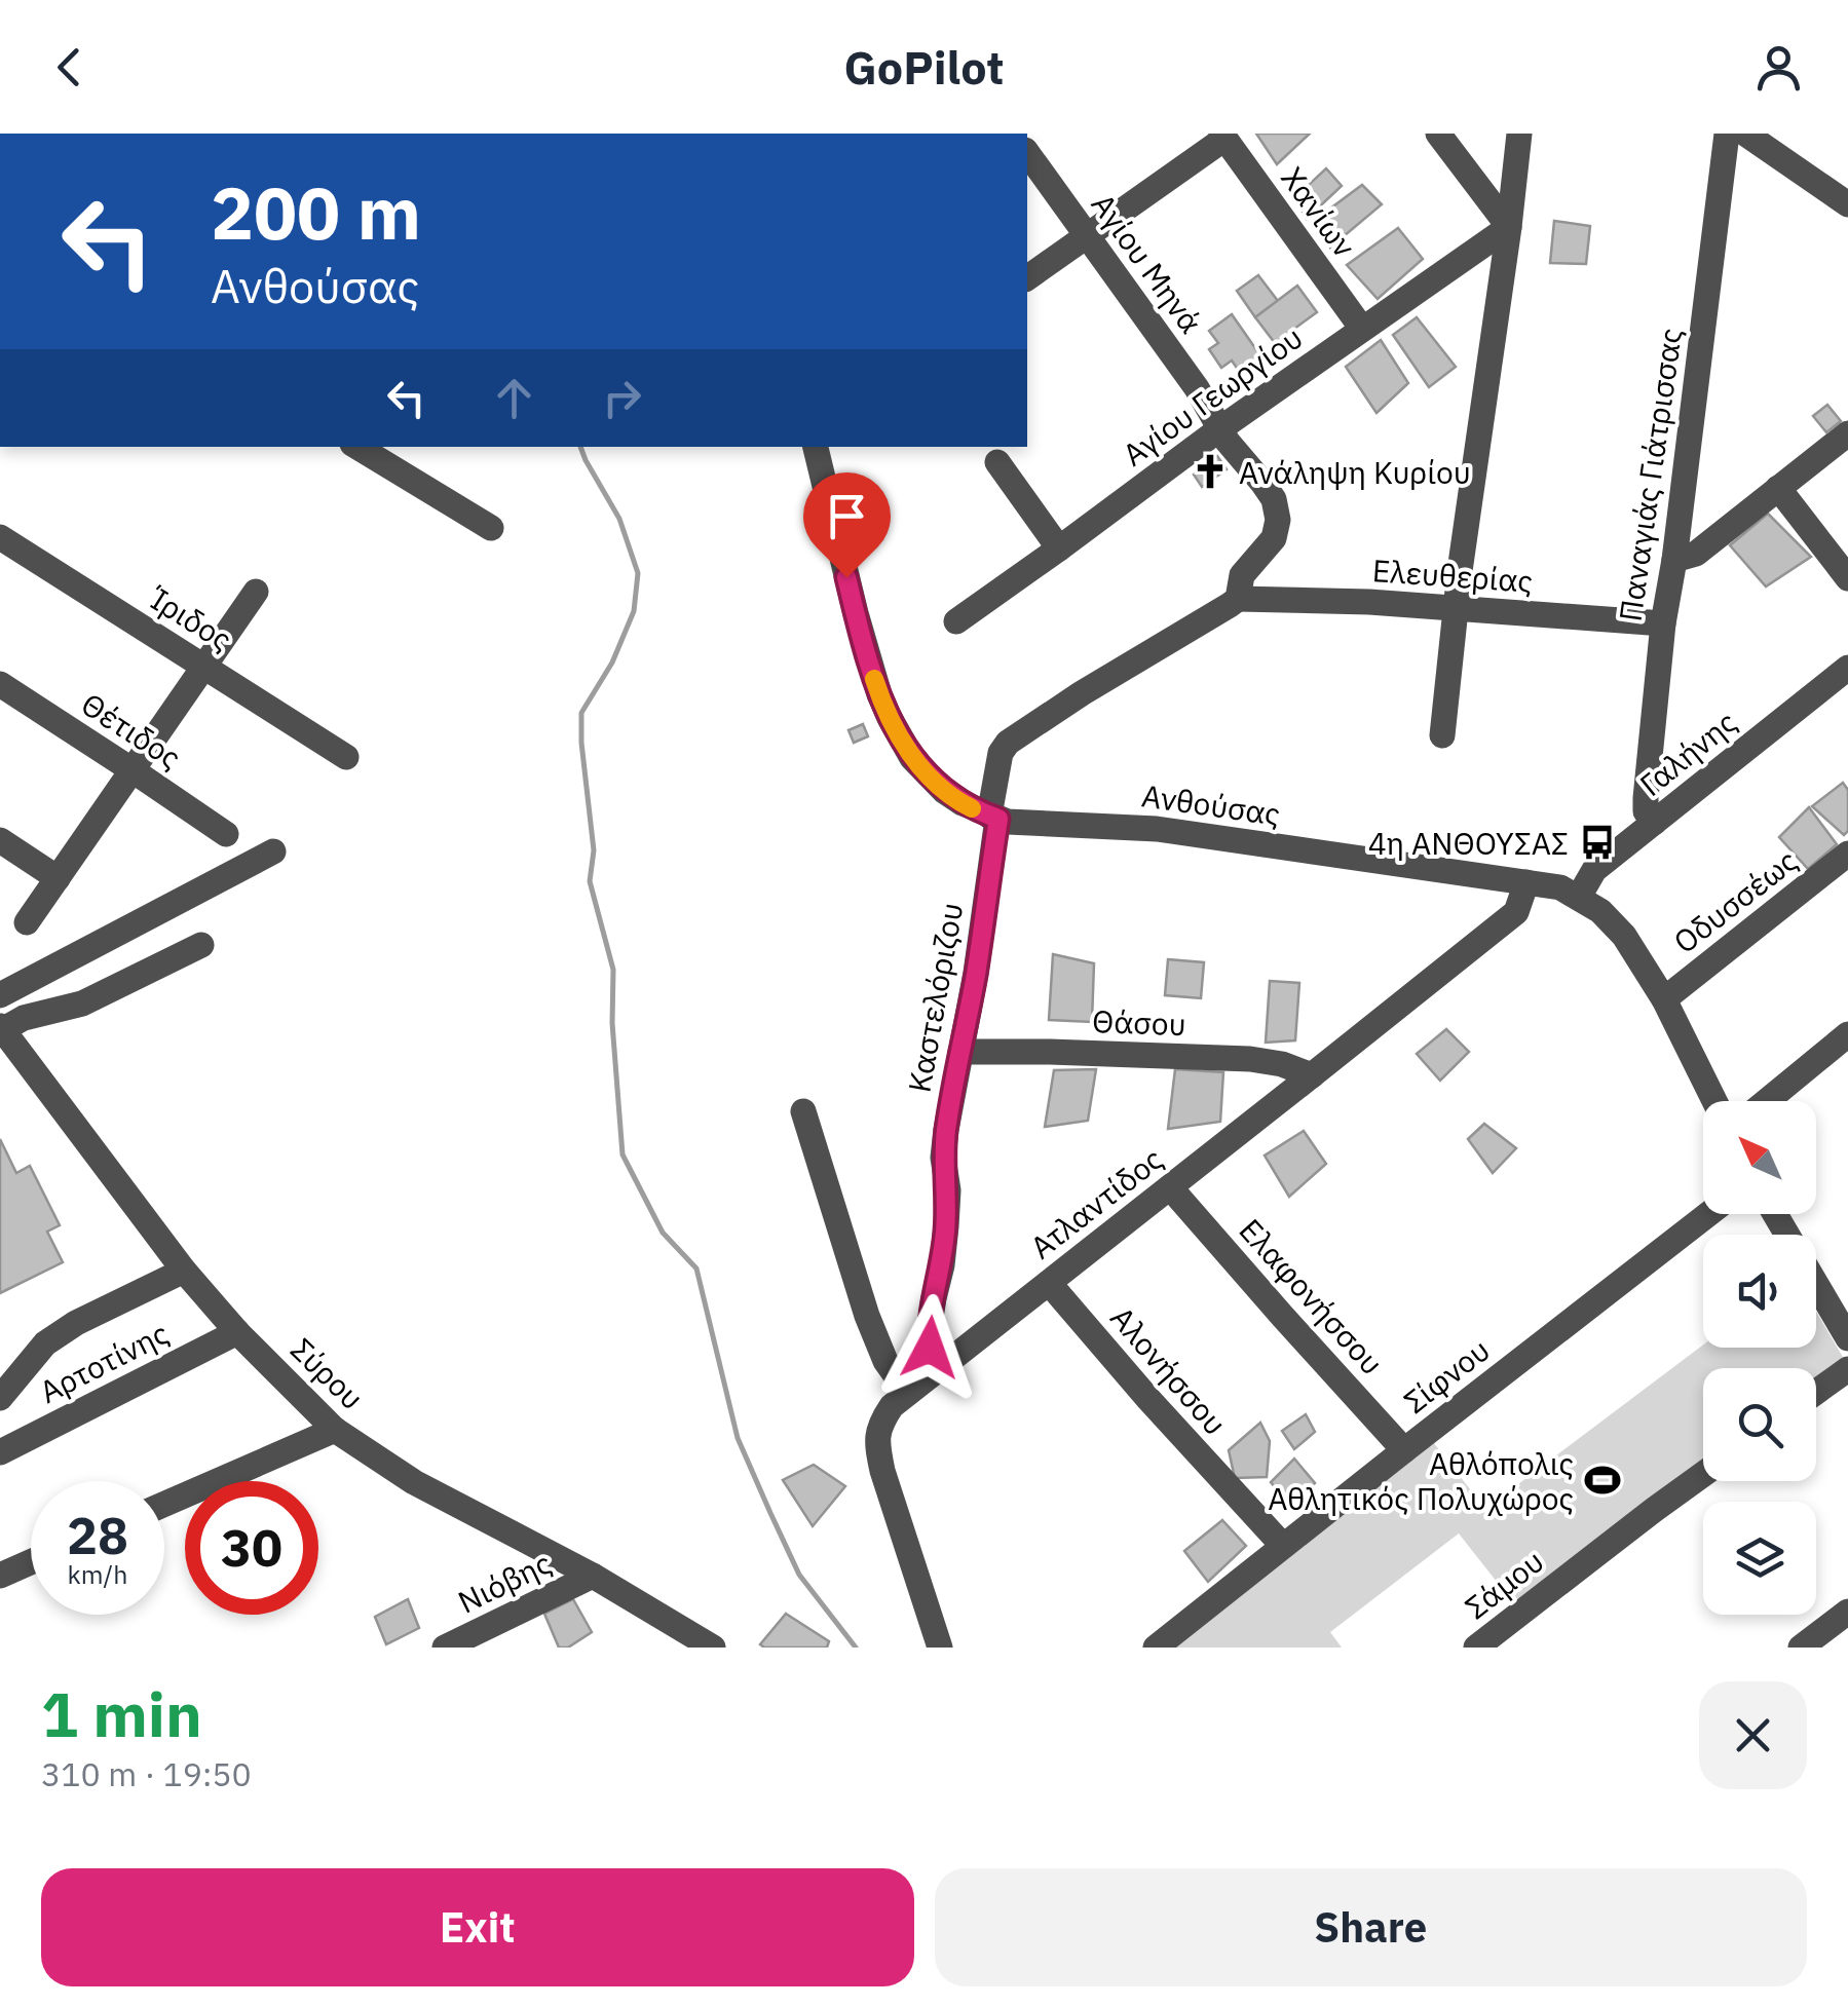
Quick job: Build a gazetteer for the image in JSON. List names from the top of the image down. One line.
{"streets":{"street":["Χανίων","Αγίου Μηνά","Αγίου Γεωργίου","Παναγιάς Γιάτρισσας","Ελευθερίας","Ίριδος","Θέτιδος","Γαλήνης","Ανθούσας","Οδυσσέως","Καστελόριζου","Θάσου","Ατλαντίδος","Ελαφονήσσου","Αρτοτίνης","Αλονήσσου","Σύρου","Σίφνου","Νιόβης","Σάμου"]},"crossings":[["Χανίων","Αγίου Γεωργίου"],["Αγίου Μηνά","Αγίου Γεωργίου"],["Αγίου Μηνά","Ελευθερίας"],["Αγίου Μηνά","Καστελόριζου"],["Παναγιάς Γιάτρισσας","Ελευθερίας"],["Παναγιάς Γιάτρισσας","Γαλήνης"],["Ελευθερίας","Καστελόριζου"],["Γαλήνης","Ανθούσας"],["Ανθούσας","Οδυσσέως"],["Ανθούσας","Καστελόριζου"],["Ανθούσας","Ατλαντίδος"],["Καστελόριζου","Θάσου"],["Καστελόριζου","Ατλαντίδος"],["Θάσου","Ατλαντίδος"],["Ατλαντίδος","Ελαφονήσσου"],["Ατλαντίδος","Αλονήσσου"],["Ελαφονήσσου","Σίφνου"],["Αρτοτίνης","Σύρου"],["Αλονήσσου","Σίφνου"],["Σύρου","Νιόβης"]],"places":{"church":["Ανάληψη Κυρίου"],"bus stop":["4η ΑΝΘΟΥΣΑΣ"],"sports":["Αθλόπολις Αθλητικός Πολυχώρος"]},"north":"top left","page":{"header":"GoPilot","turn":["200 m","Ανθούσας"],"speed":"28 km/h","limit":"30","heading":["1 min","310 m · 19:50"],"buttons":["Exit","Share"]}}
